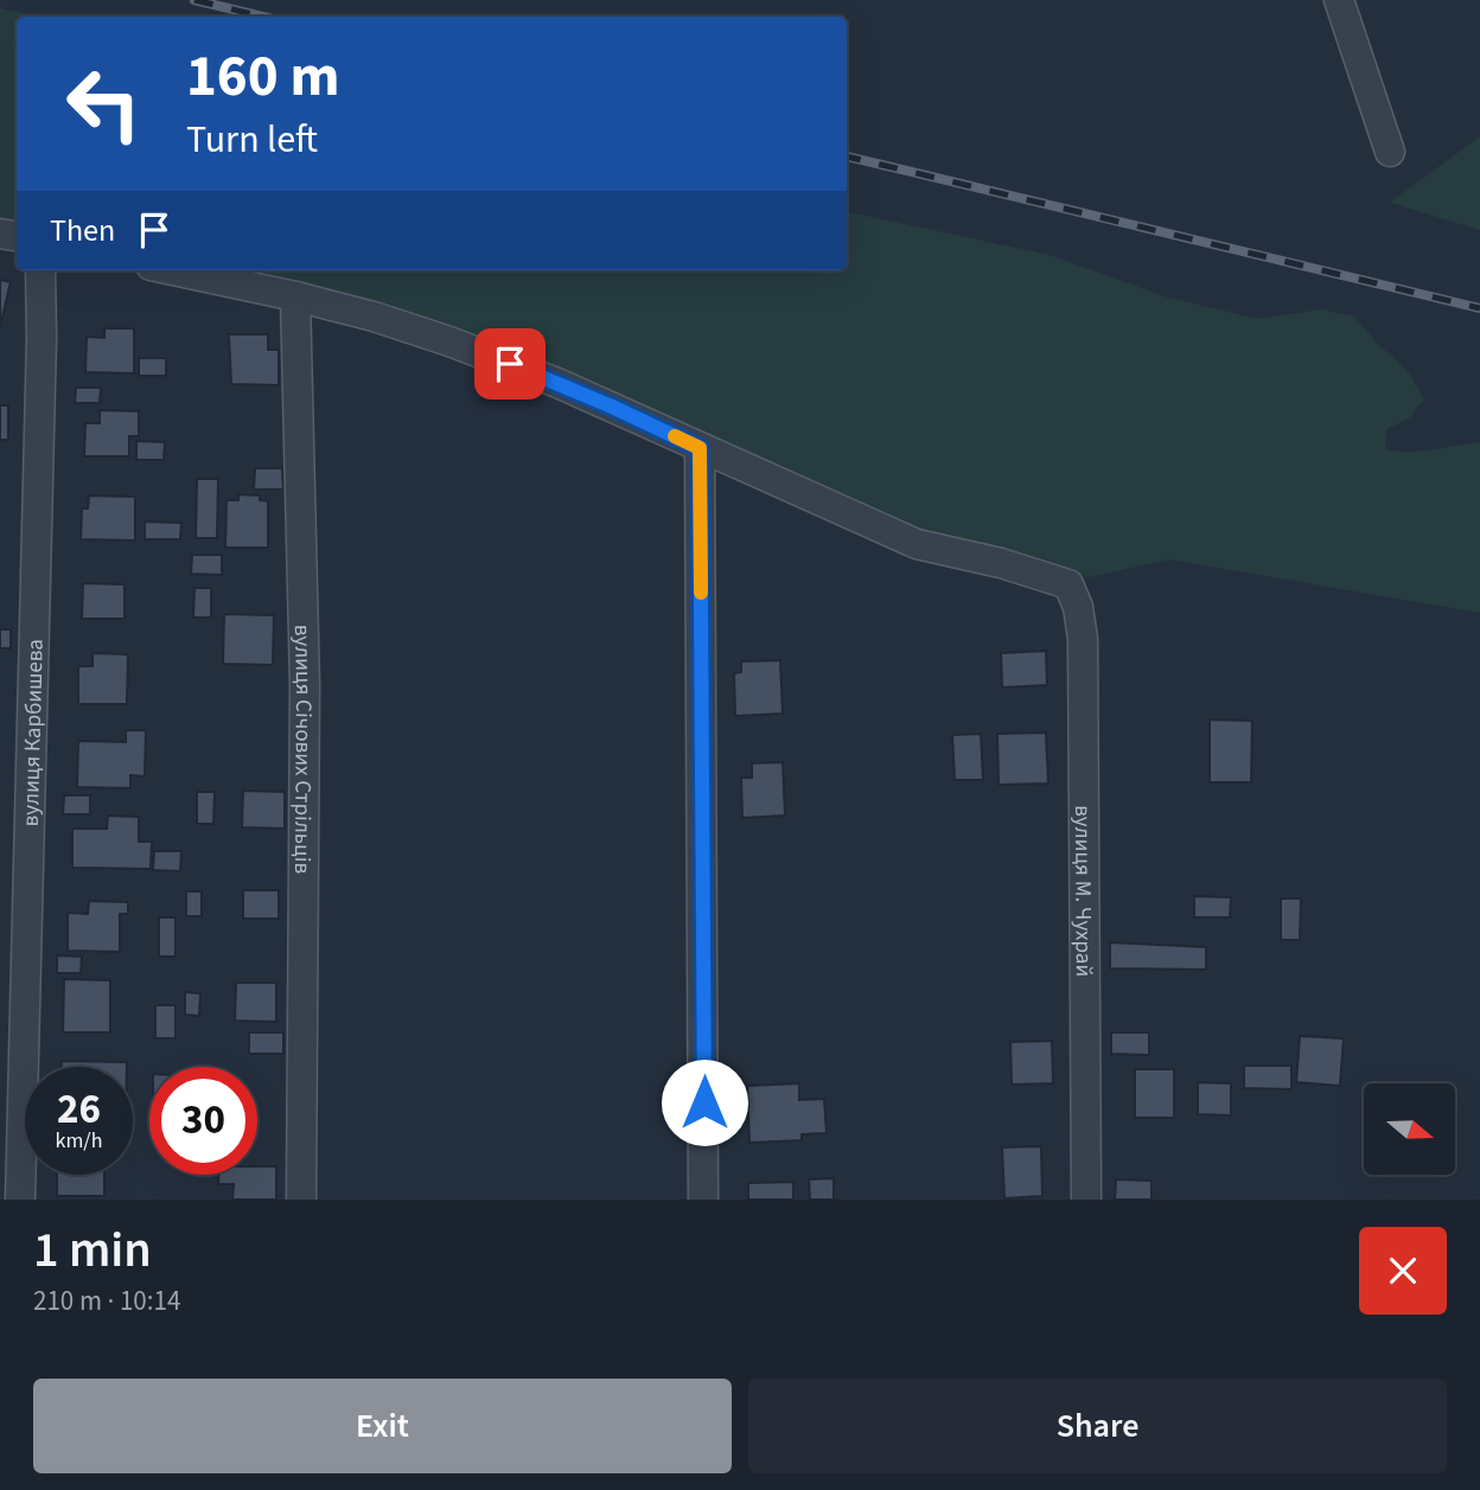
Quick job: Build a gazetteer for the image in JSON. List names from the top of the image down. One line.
{"streets":{"street":["вулиця Карбишева","вулиця Січових Стрільців","вулиця М. Чухрай"]},"north":"right","page":{"turn":["160 m","Turn left"],"then":"Then","speed":"26 km/h","limit":"30","heading":["1 min","210 m · 10:14"],"buttons":["Exit","Share"]}}
